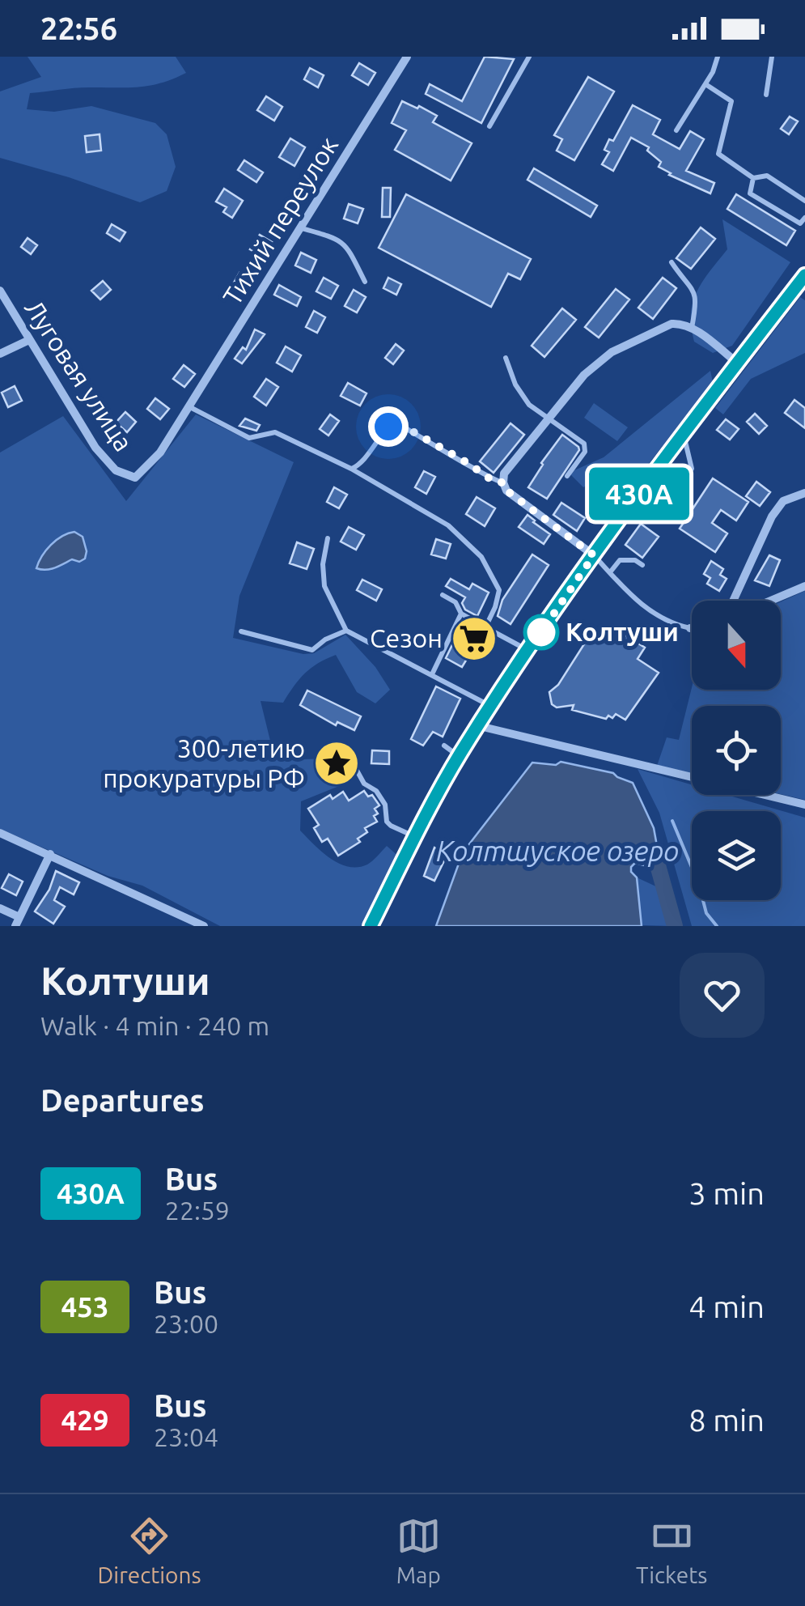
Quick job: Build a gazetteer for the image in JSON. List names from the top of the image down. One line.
{"streets":{"street":["Тихий переулок","Луговая улица"]},"crossings":[["Тихий переулок","Луговая улица"]],"water":["Колтшуское озеро"],"places":{"other":["Колтуши"],"supermarket":["Сезон"],"place":["300-летию прокуратуры РФ"]},"lines":["bus line 430А"],"north":"bottom","page":{"status":"22:56","on_map":"430А","heading":[["Колтуши","Walk · 4 min · 240 m"],"Departures"],"list":[{"mark":"430А","name":"Bus","note":"22:59","value":"3 min"},{"mark":"453","name":"Bus","note":"23:00","value":"4 min"},{"mark":"429","name":"Bus","note":"23:04","value":"8 min"}],"tabs":["Directions","Map","Tickets"]}}
